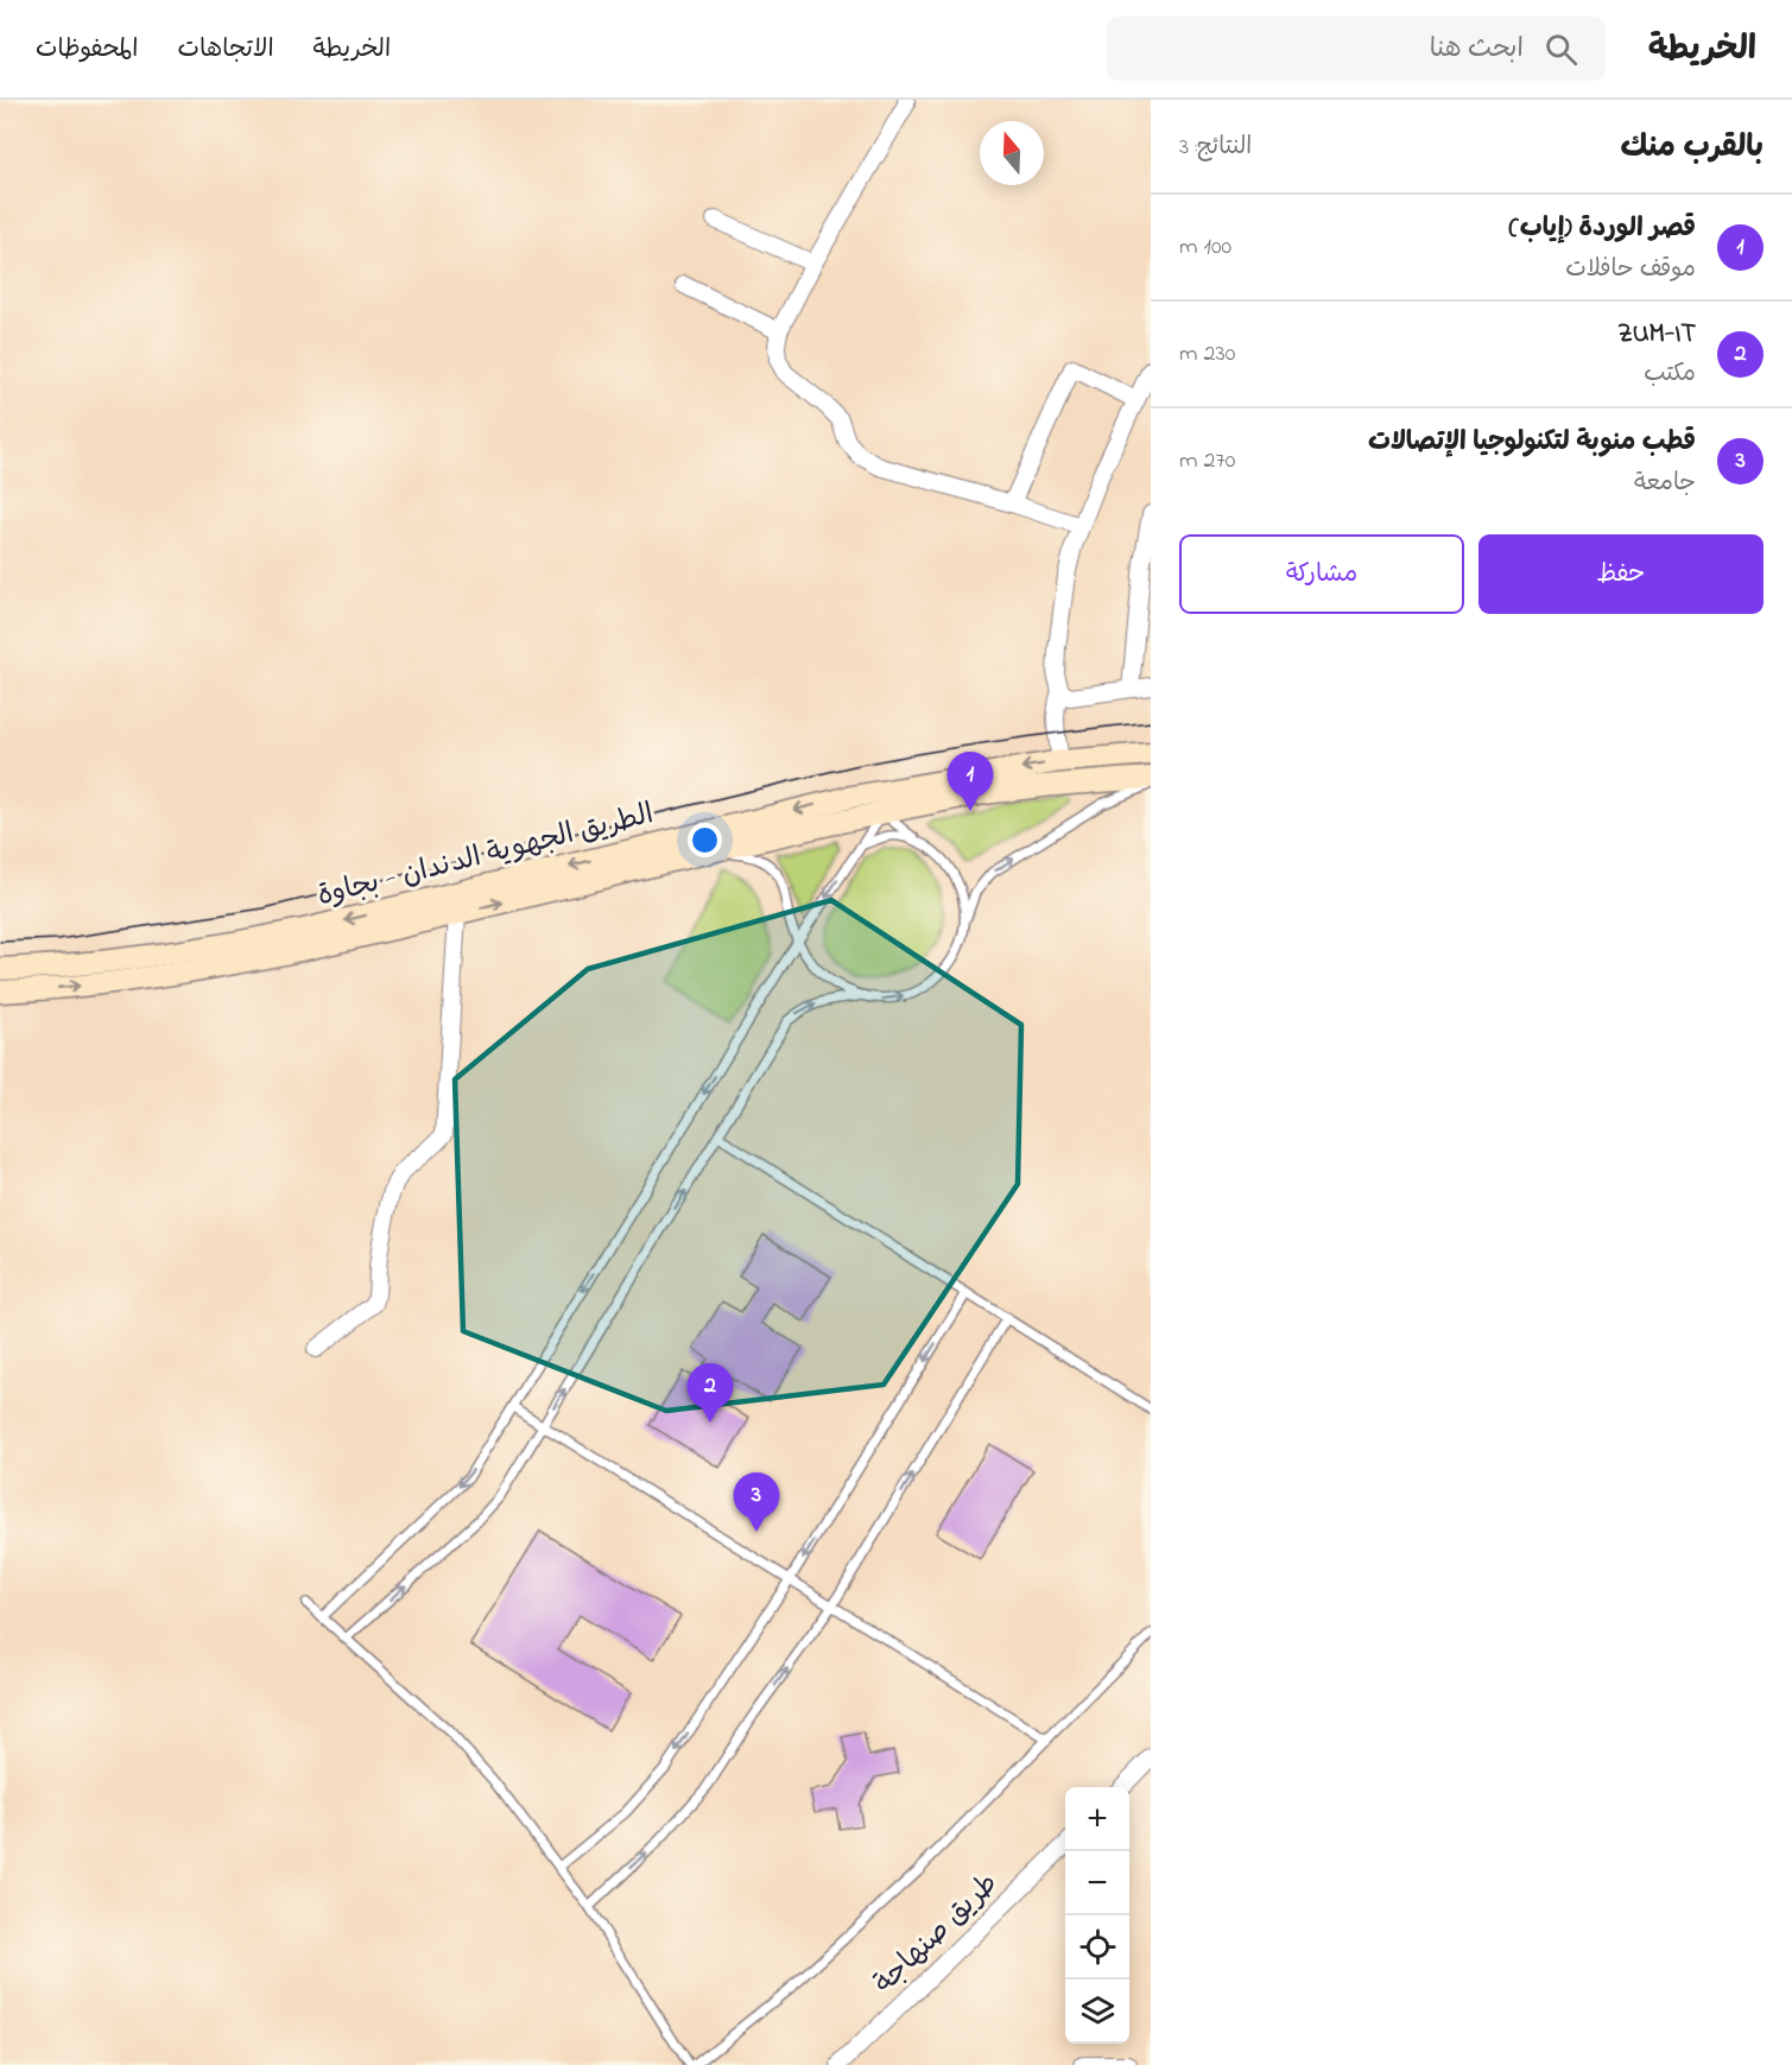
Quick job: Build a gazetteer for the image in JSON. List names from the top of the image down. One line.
{"streets":{"main road":["الطريق الجهوية الدندان - بجاوة"],"street":["طريق صنهاجة"]},"north":"top","page":{"header":"الخريطة","search":"ابحث هنا","nav":["الخريطة","الاتجاهات","المحفوظات"],"heading":["بالقرب منك","النتائج: 3"],"list":[{"mark":"1","name":"قصر الوردة (إياب)","note":"موقف حافلات","value":"100 m"},{"mark":"2","name":"ZUM-IT","note":"مكتب","value":"230 m"},{"mark":"3","name":"قطب منوبة لتكنولوجيا الإتصالات","note":"جامعة","value":"270 m"}],"buttons":["حفظ","مشاركة"],"pins":["1","2","3"],"map_buttons":["+","−"]}}
